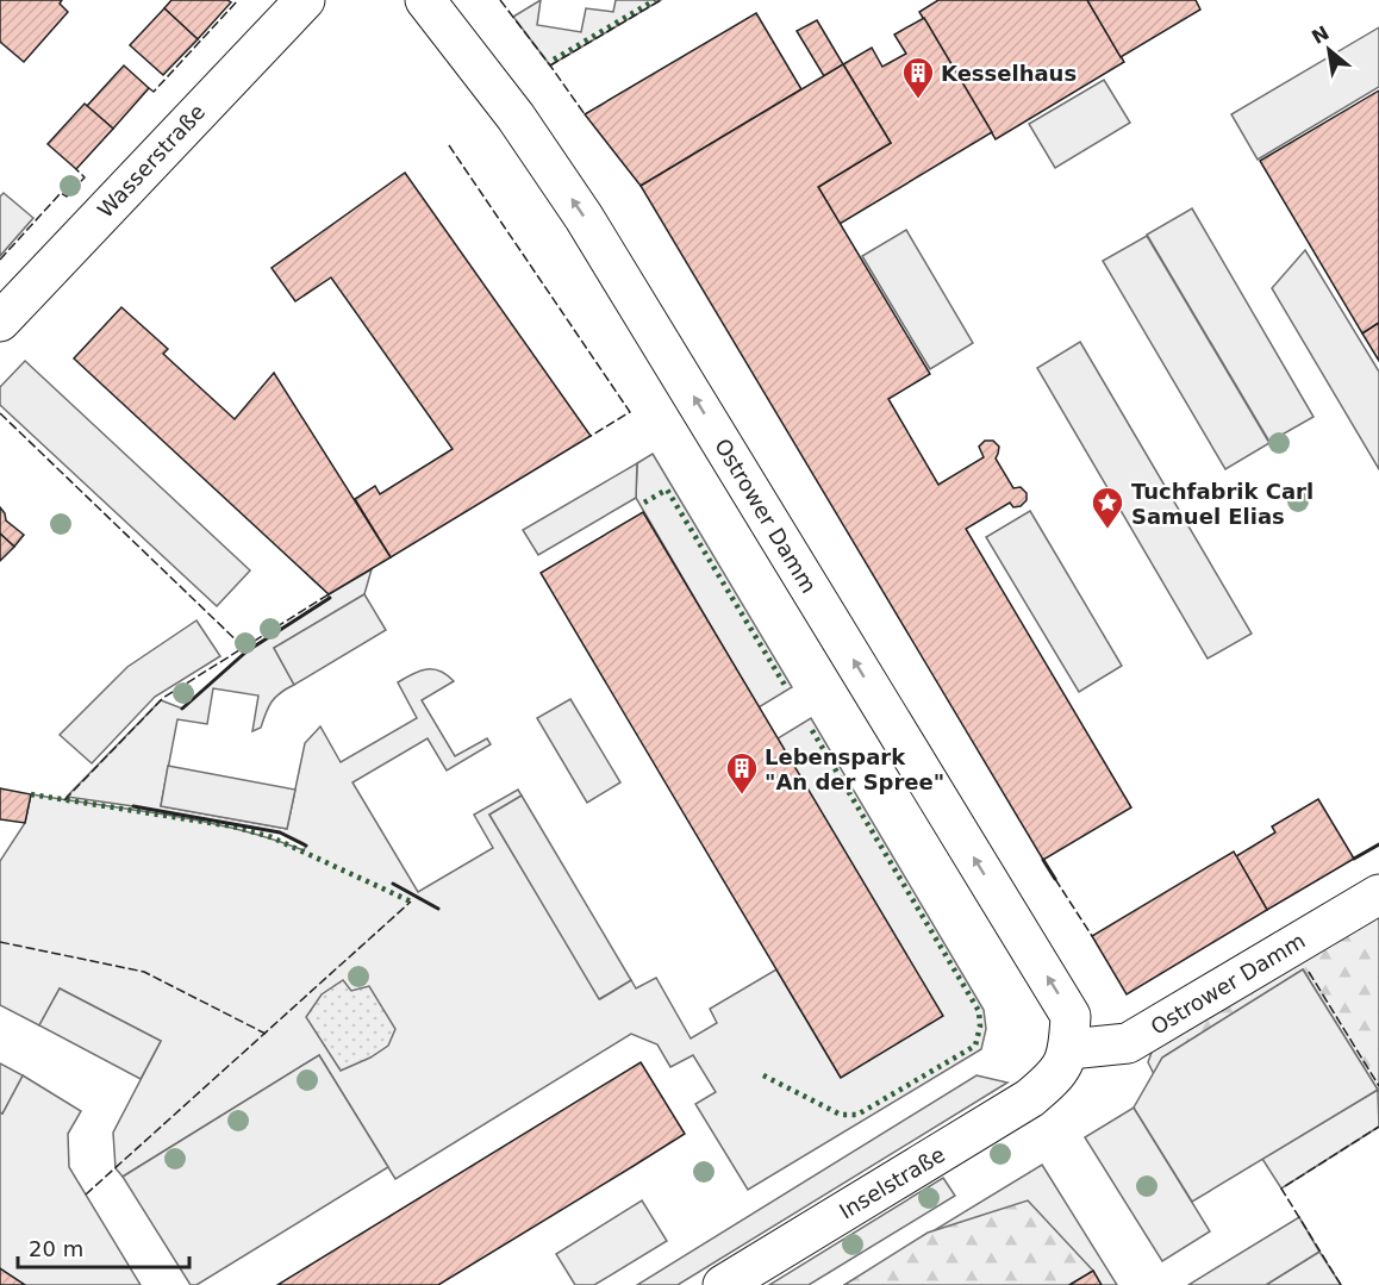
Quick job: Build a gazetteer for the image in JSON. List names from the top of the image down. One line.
{"streets":{"street":["Wasserstraße","Ostrower Damm","Inselstraße"]},"crossings":[["Ostrower Damm","Inselstraße"]],"one_way":["Ostrower Damm"],"places":{"building":["Kesselhaus","Lebenspark \"An der Spree\""],"place":["Tuchfabrik Carl Samuel Elias"]},"scale_bar":"20 m","north":"top left"}
